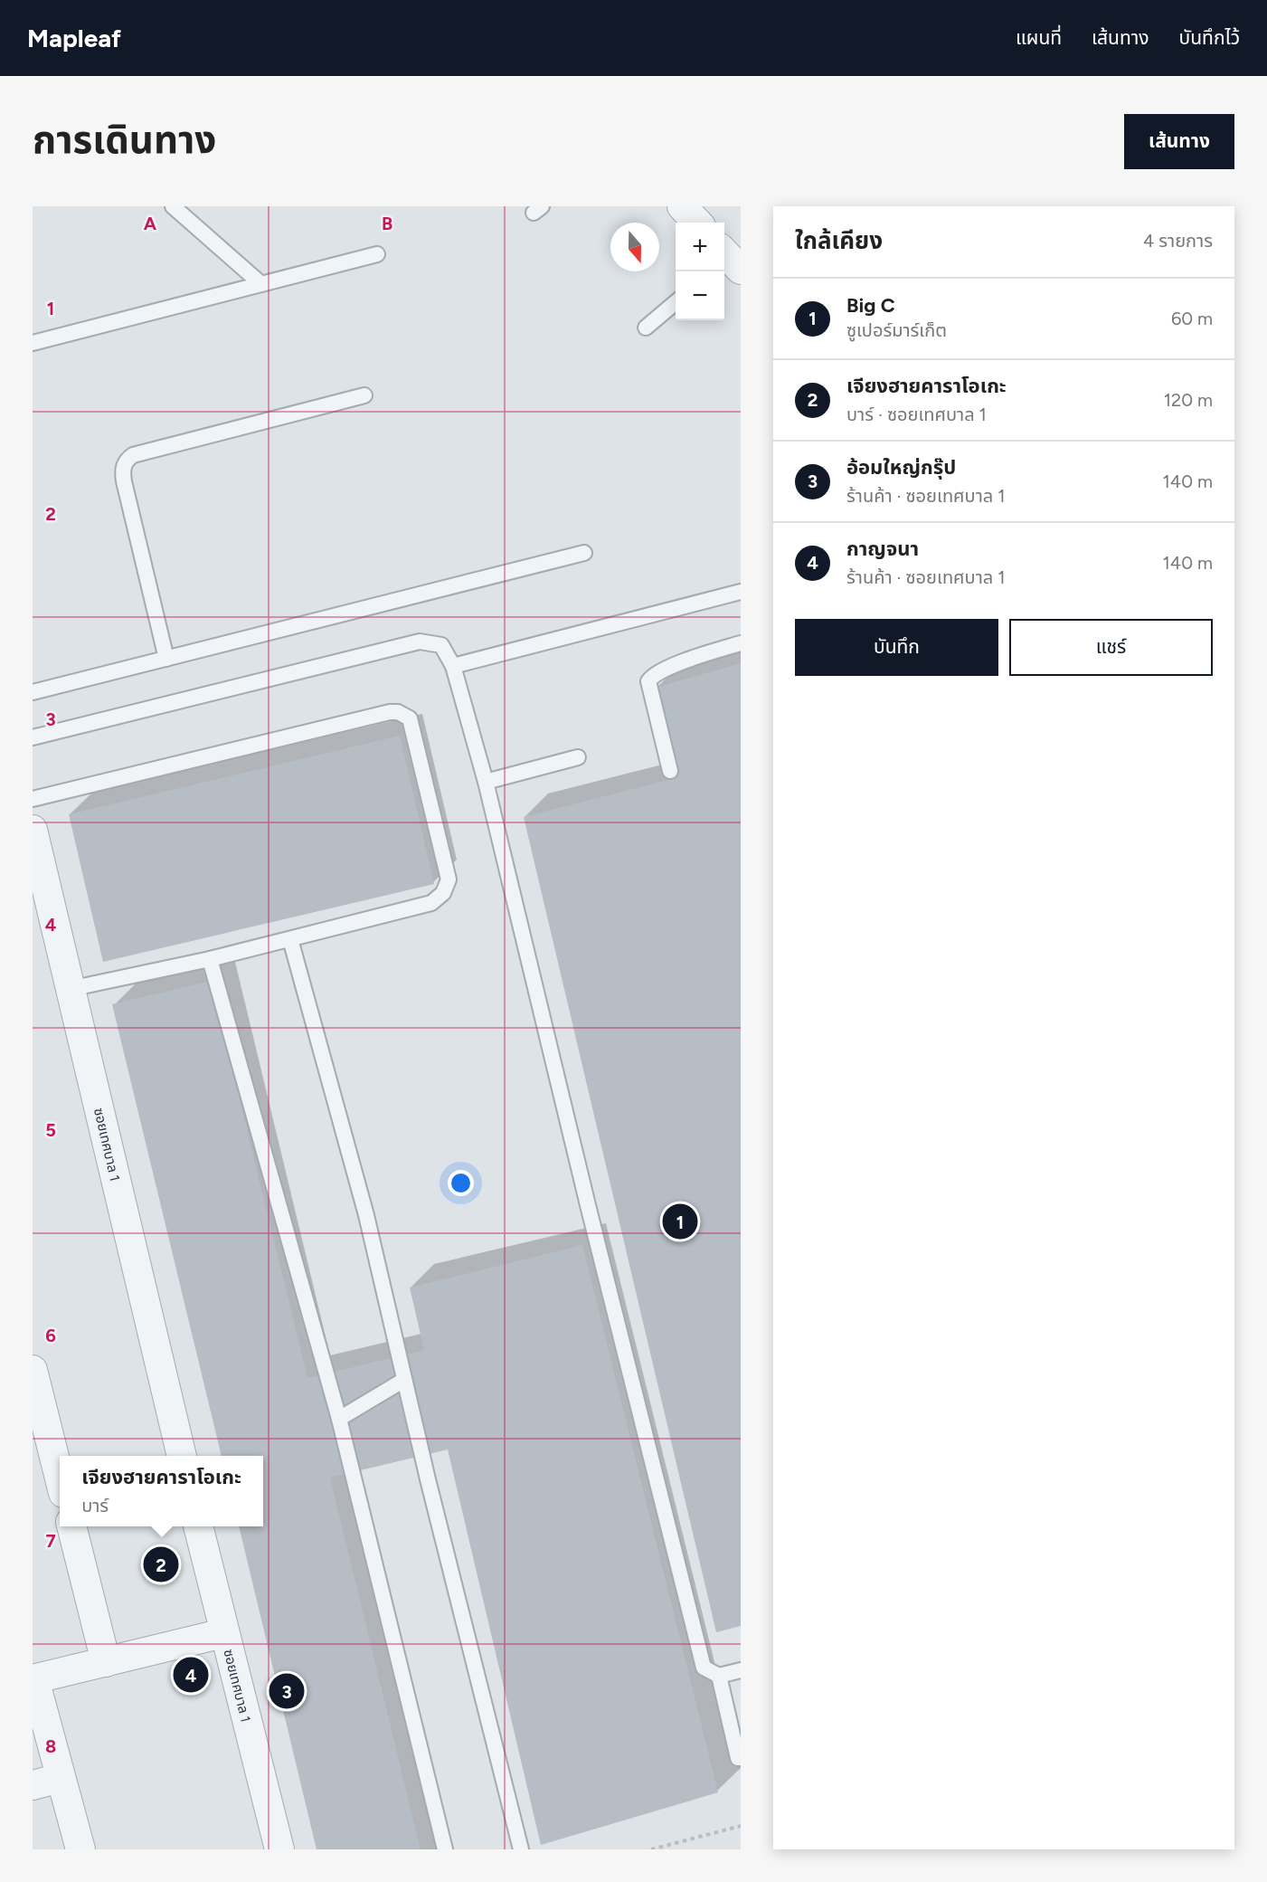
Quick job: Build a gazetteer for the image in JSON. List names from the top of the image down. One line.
{"streets":{"street":["ซอยเทศบาล 1"]},"north":"bottom","page":{"header":"Mapleaf","nav":["แผนที่","เส้นทาง","บันทึกไว้"],"title":"การเดินทาง","buttons":["เส้นทาง",["บันทึก","แชร์"]],"heading":["ใกล้เคียง","4 รายการ"],"map_buttons":["+","−"],"list":[{"mark":"1","name":"Big C","note":"ซูเปอร์มาร์เก็ต","value":"60 m"},{"mark":"2","name":"เจียงฮายคาราโอเกะ","note":"บาร์ · ซอยเทศบาล 1","value":"120 m"},{"mark":"3","name":"อ้อมใหญ่กรุ๊ป","note":"ร้านค้า · ซอยเทศบาล 1","value":"140 m"},{"mark":"4","name":"กาญจนา","note":"ร้านค้า · ซอยเทศบาล 1","value":"140 m"}],"pins":["1","2","4","3"],"popup":["เจียงฮายคาราโอเกะ","บาร์"]},"grid":{"columns":["A","B"],"rows":["1","2","3","4","5","6","7","8"]}}
